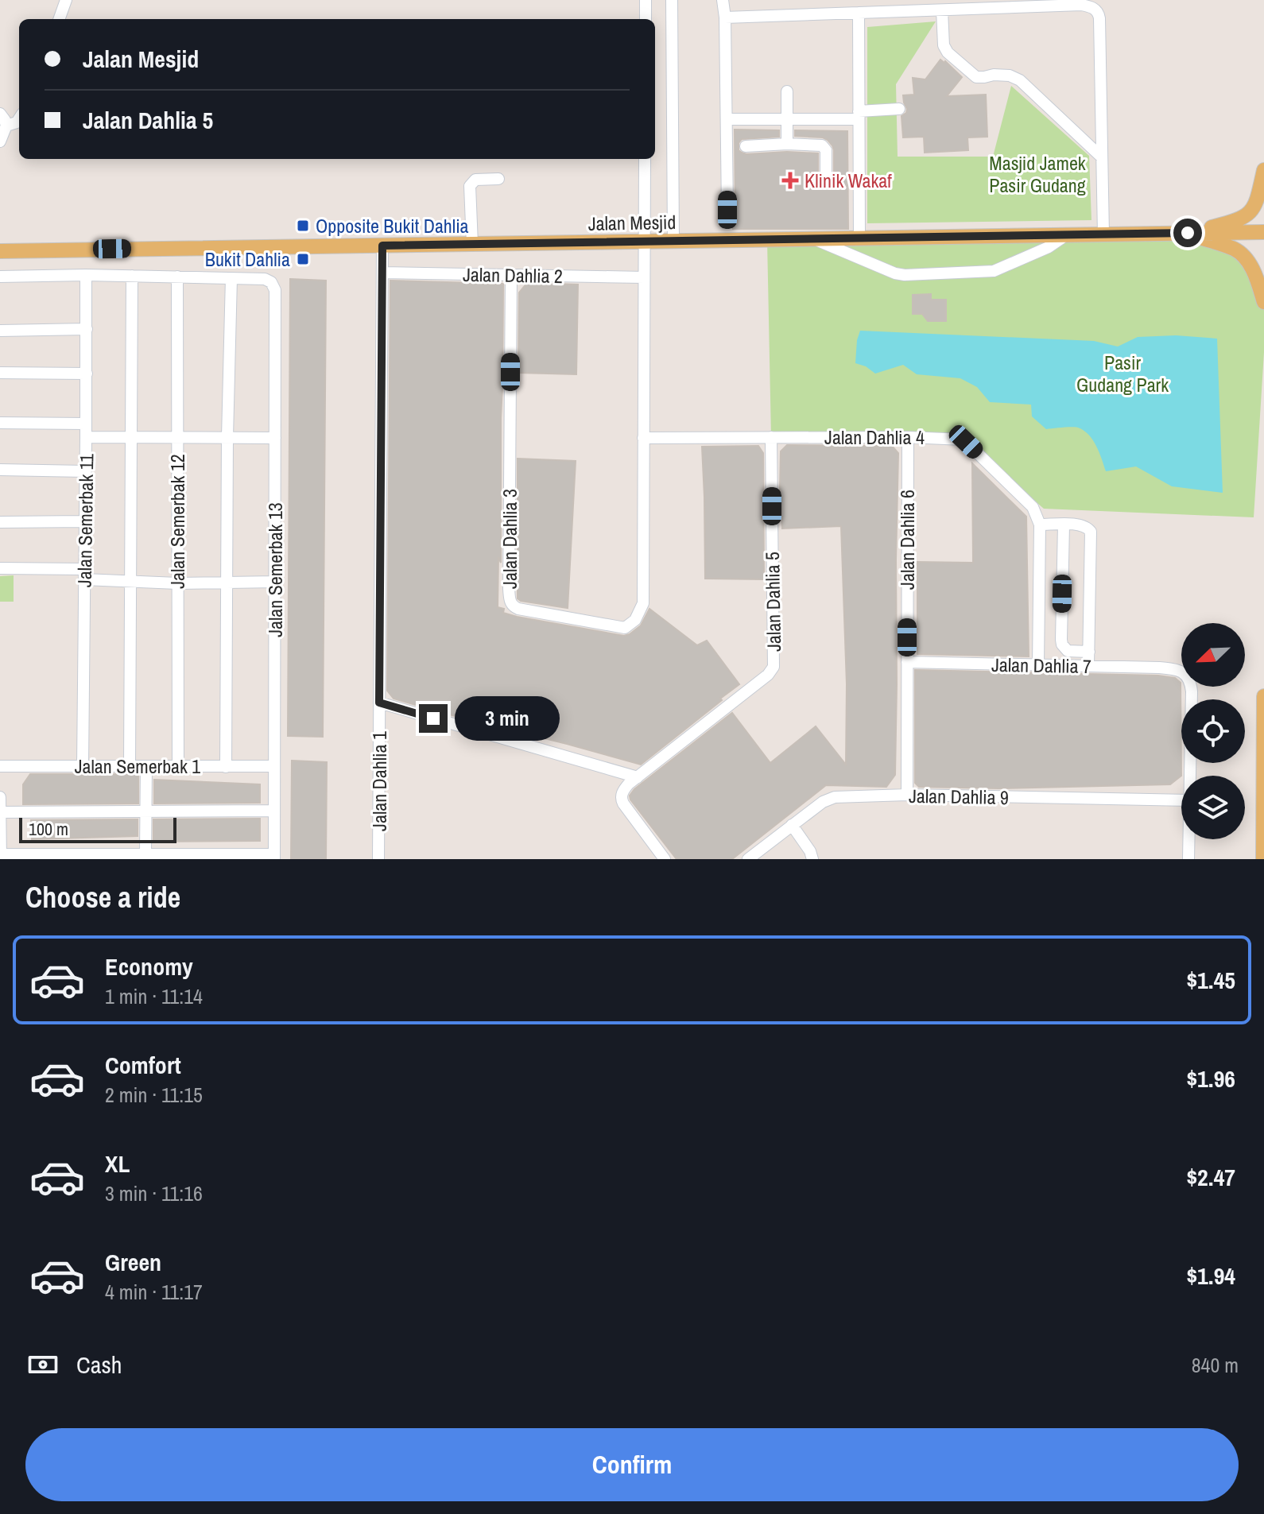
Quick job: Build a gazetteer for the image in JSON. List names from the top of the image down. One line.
{"streets":{"main road":["Jalan Mesjid"],"street":["Jalan Dahlia 2","Jalan Dahlia 4","Jalan Semerbak 11","Jalan Semerbak 12","Jalan Dahlia 3","Jalan Dahlia 6","Jalan Semerbak 13","Jalan Dahlia 5","Jalan Dahlia 7","Jalan Semerbak 1","Jalan Dahlia 1","Jalan Dahlia 9"]},"crossings":[["Jalan Mesjid","Jalan Dahlia 1"],["Jalan Dahlia 2","Jalan Dahlia 3"],["Jalan Dahlia 2","Jalan Dahlia 1"],["Jalan Dahlia 4","Jalan Dahlia 3"],["Jalan Dahlia 4","Jalan Dahlia 6"],["Jalan Dahlia 4","Jalan Dahlia 5"],["Jalan Semerbak 11","Jalan Semerbak 1"],["Jalan Semerbak 12","Jalan Semerbak 1"],["Jalan Dahlia 6","Jalan Dahlia 7"],["Jalan Dahlia 6","Jalan Dahlia 9"],["Jalan Semerbak 13","Jalan Semerbak 1"]],"parks":["Masjid Jamek Pasir Gudang","Pasir Gudang Park"],"places":{"health":["Klinik Wakaf"],"transit":["Opposite Bukit Dahlia","Bukit Dahlia"]},"scale_bar":"100 m","north":"bottom left","page":{"banner":["Jalan Mesjid","Jalan Dahlia 5"],"bubble":"3 min","scale":"100 m","heading":"Choose a ride","list":[{"name":"Economy","note":"1 min · 11:14","value":"$1.45"},{"name":"Comfort","note":"2 min · 11:15","value":"$1.96"},{"name":"XL","note":"3 min · 11:16","value":"$2.47"},{"name":"Green","note":"4 min · 11:17","value":"$1.94"}],"pay":["Cash","840 m"],"buttons":"Confirm"}}
